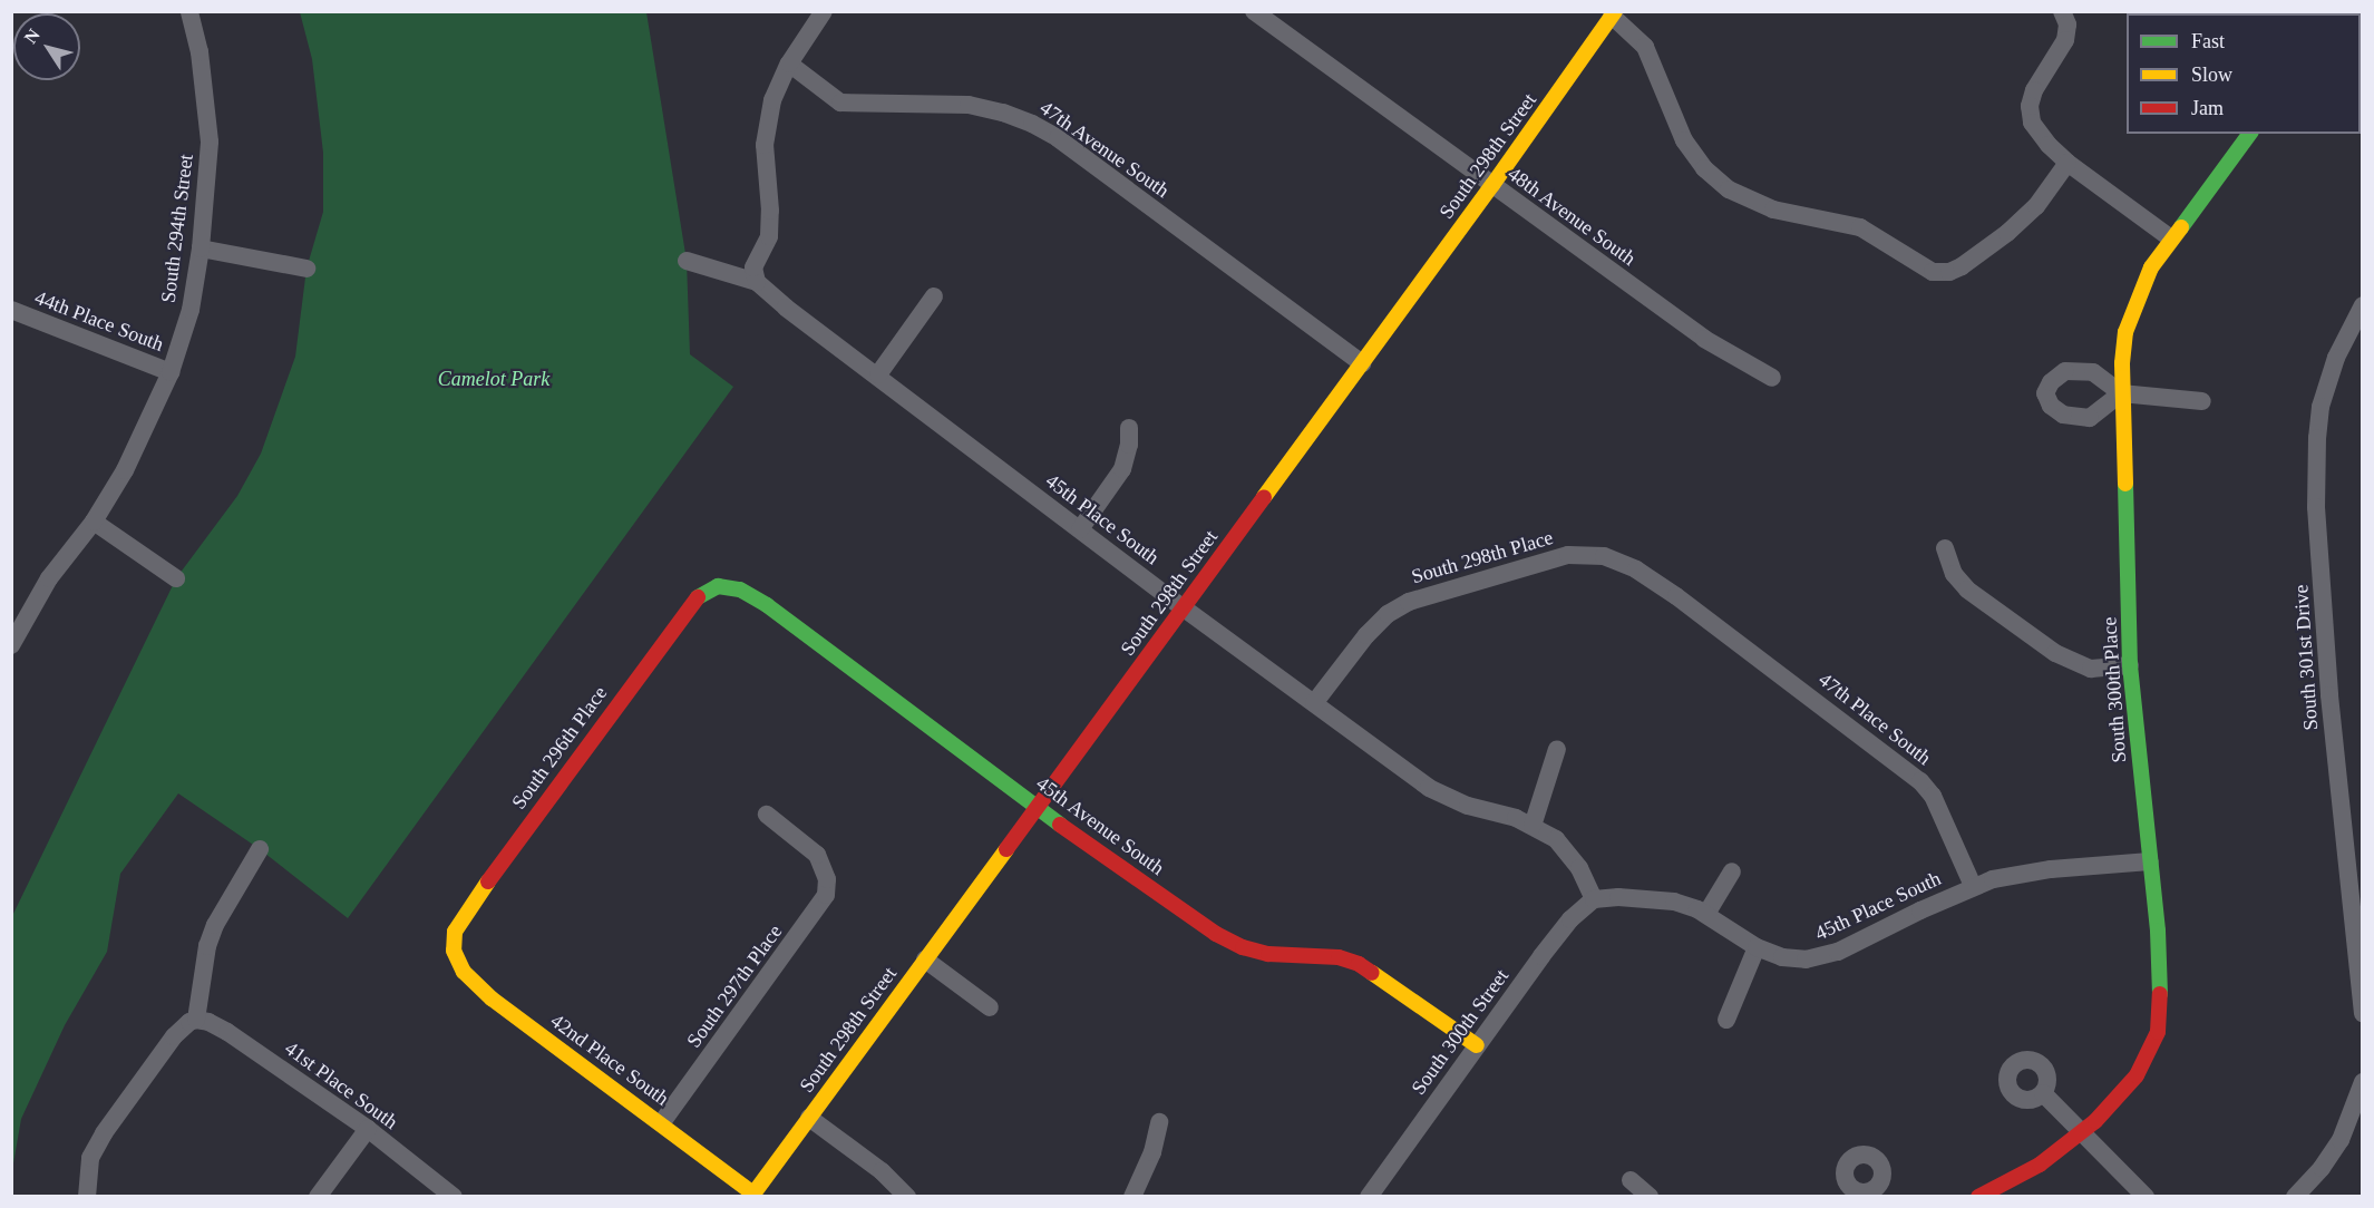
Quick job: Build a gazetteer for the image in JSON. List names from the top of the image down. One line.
{"streets":{"street":["47th Avenue South","South 298th Street","48th Avenue South","South 294th Street","44th Place South","45th Place South","South 298th Place","South 301st Drive","South 300th Place","47th Place South","South 296th Place","45th Avenue South","South 297th Place","South 300th Street","42nd Place South","41st Place South"]},"crossings":[["47th Avenue South","South 298th Street"],["South 298th Street","48th Avenue South"],["South 298th Street","45th Place South"],["South 298th Street","45th Avenue South"],["South 298th Street","42nd Place South"],["South 294th Street","44th Place South"],["45th Place South","South 298th Place"],["45th Place South","47th Place South"],["45th Place South","South 300th Street"],["South 298th Place","47th Place South"],["South 296th Place","45th Avenue South"],["South 296th Place","42nd Place South"],["45th Avenue South","South 300th Street"],["South 297th Place","42nd Place South"]],"parks":["Camelot Park"],"legend":["Fast","Slow","Jam"],"north":"top left"}
